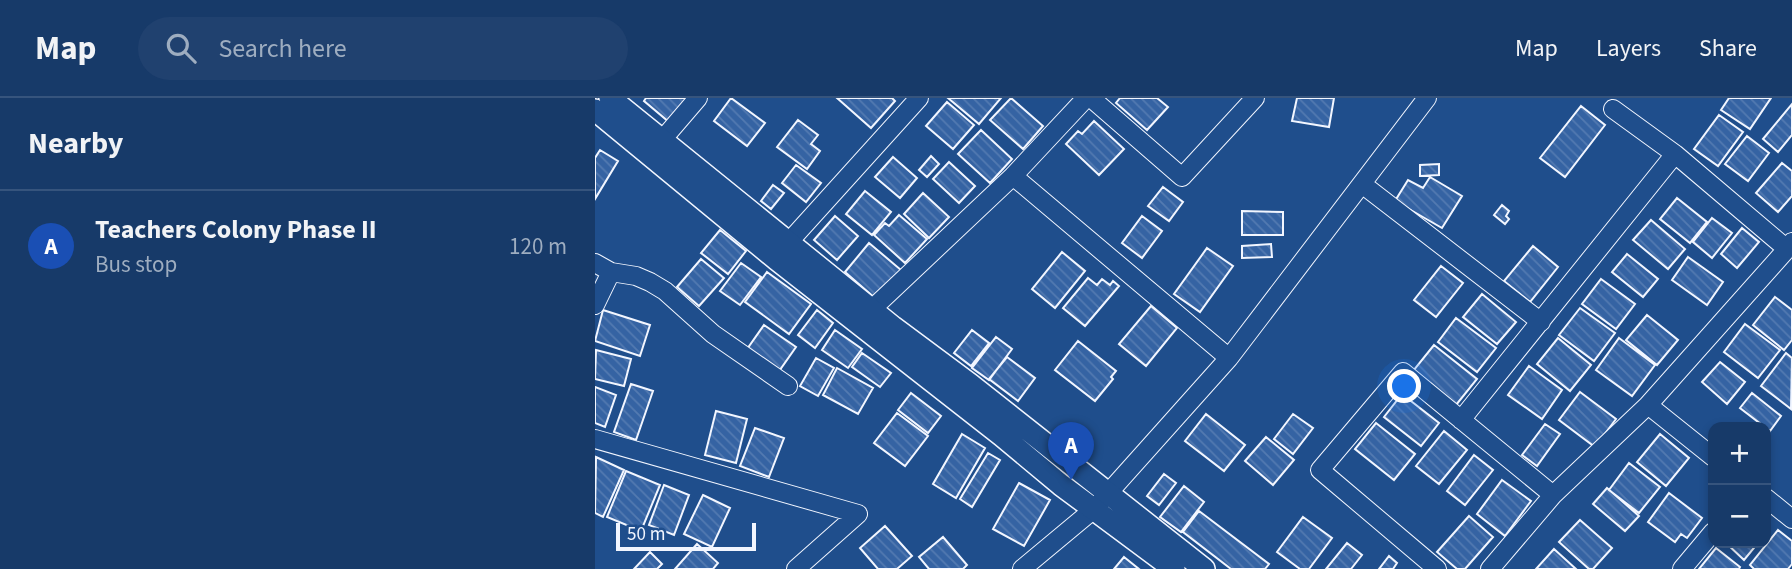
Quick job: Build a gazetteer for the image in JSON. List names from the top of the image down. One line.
{"scale_bar":"50 m","page":{"header":"Map","search":"Search here","nav":["Map","Layers","Share"],"heading":"Nearby","list":[{"mark":"A","name":"Teachers Colony Phase II","note":"Bus stop","value":"120 m"}],"map_buttons":["+","−"],"pins":"A","scale":"50 m"}}
